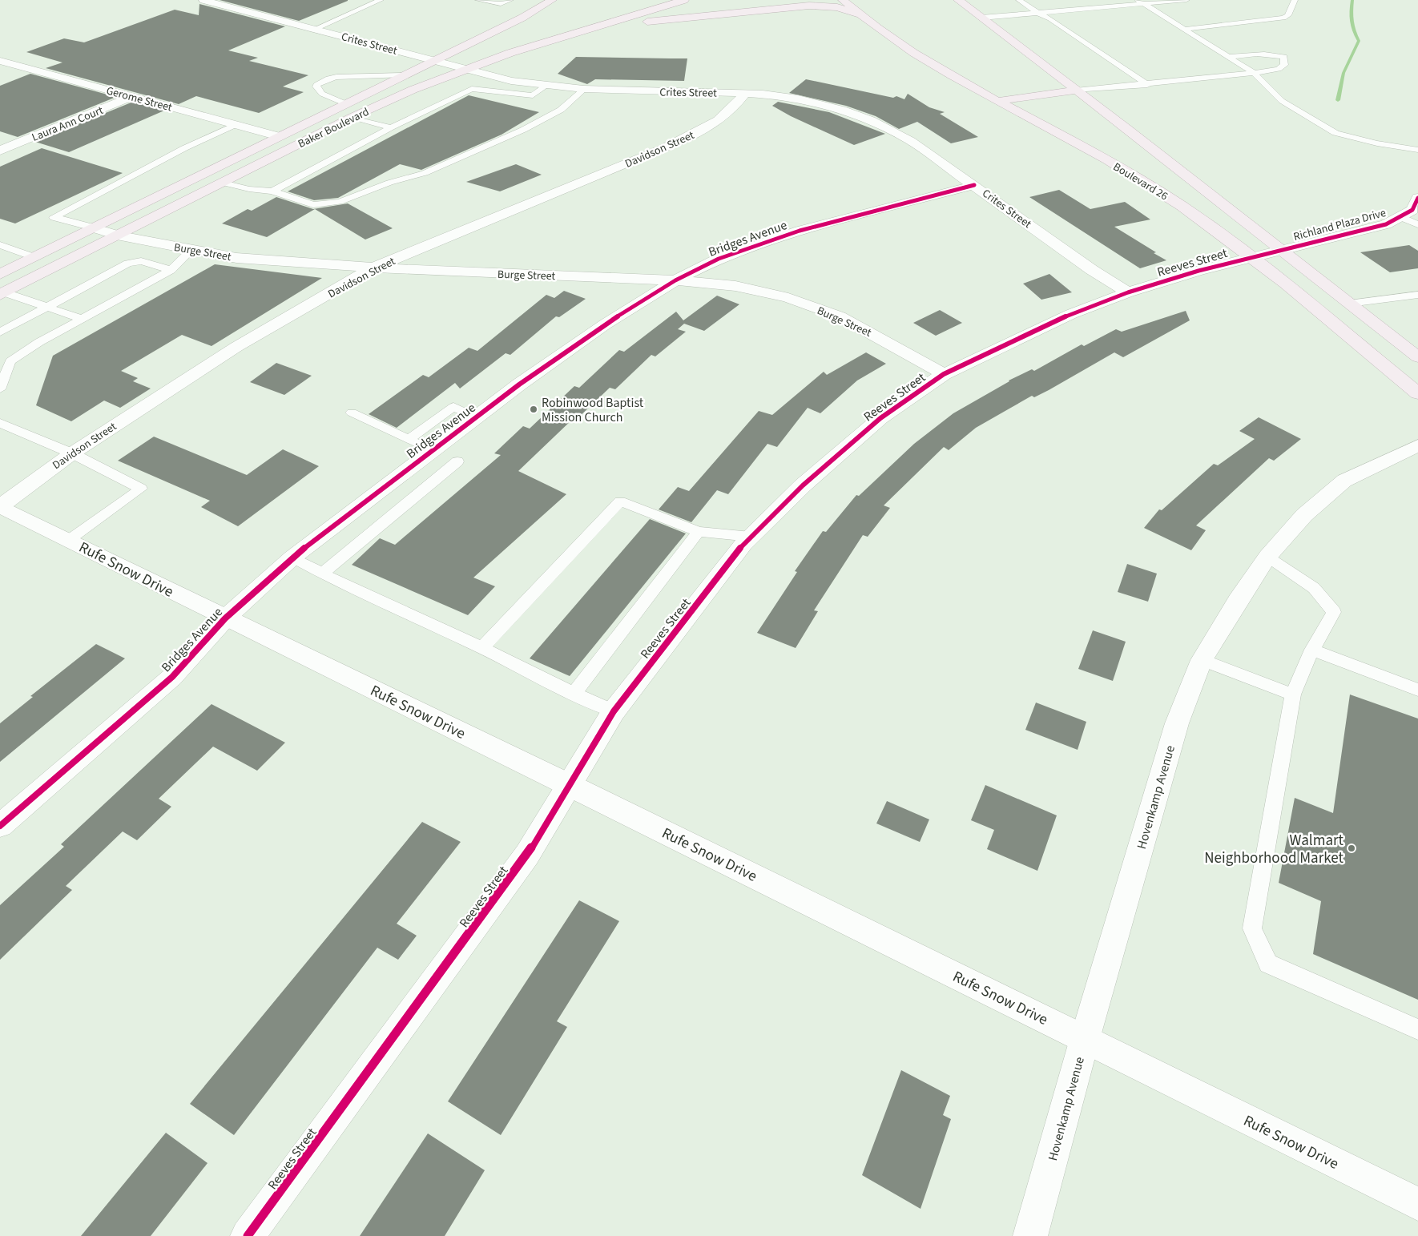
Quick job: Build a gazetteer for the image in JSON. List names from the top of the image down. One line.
{"streets":{"main road":["Baker Boulevard","Boulevard 26"],"street":["Crites Street","Gerome Street","Laura Ann Court","Davidson Street","Richland Plaza Drive","Bridges Avenue","Burge Street","Reeves Street","Rufe Snow Drive","Hovenkamp Avenue"]},"crossings":[["Crites Street","Baker Boulevard"],["Crites Street","Davidson Street"],["Crites Street","Bridges Avenue"],["Crites Street","Reeves Street"],["Gerome Street","Laura Ann Court"],["Gerome Street","Baker Boulevard"],["Baker Boulevard","Burge Street"],["Davidson Street","Burge Street"],["Davidson Street","Rufe Snow Drive"],["Boulevard 26","Reeves Street"],["Richland Plaza Drive","Reeves Street"],["Bridges Avenue","Burge Street"],["Bridges Avenue","Rufe Snow Drive"],["Burge Street","Reeves Street"],["Reeves Street","Rufe Snow Drive"],["Rufe Snow Drive","Hovenkamp Avenue"]],"places":["Robinwood Baptist Mission Church","Walmart Neighborhood Market"]}
